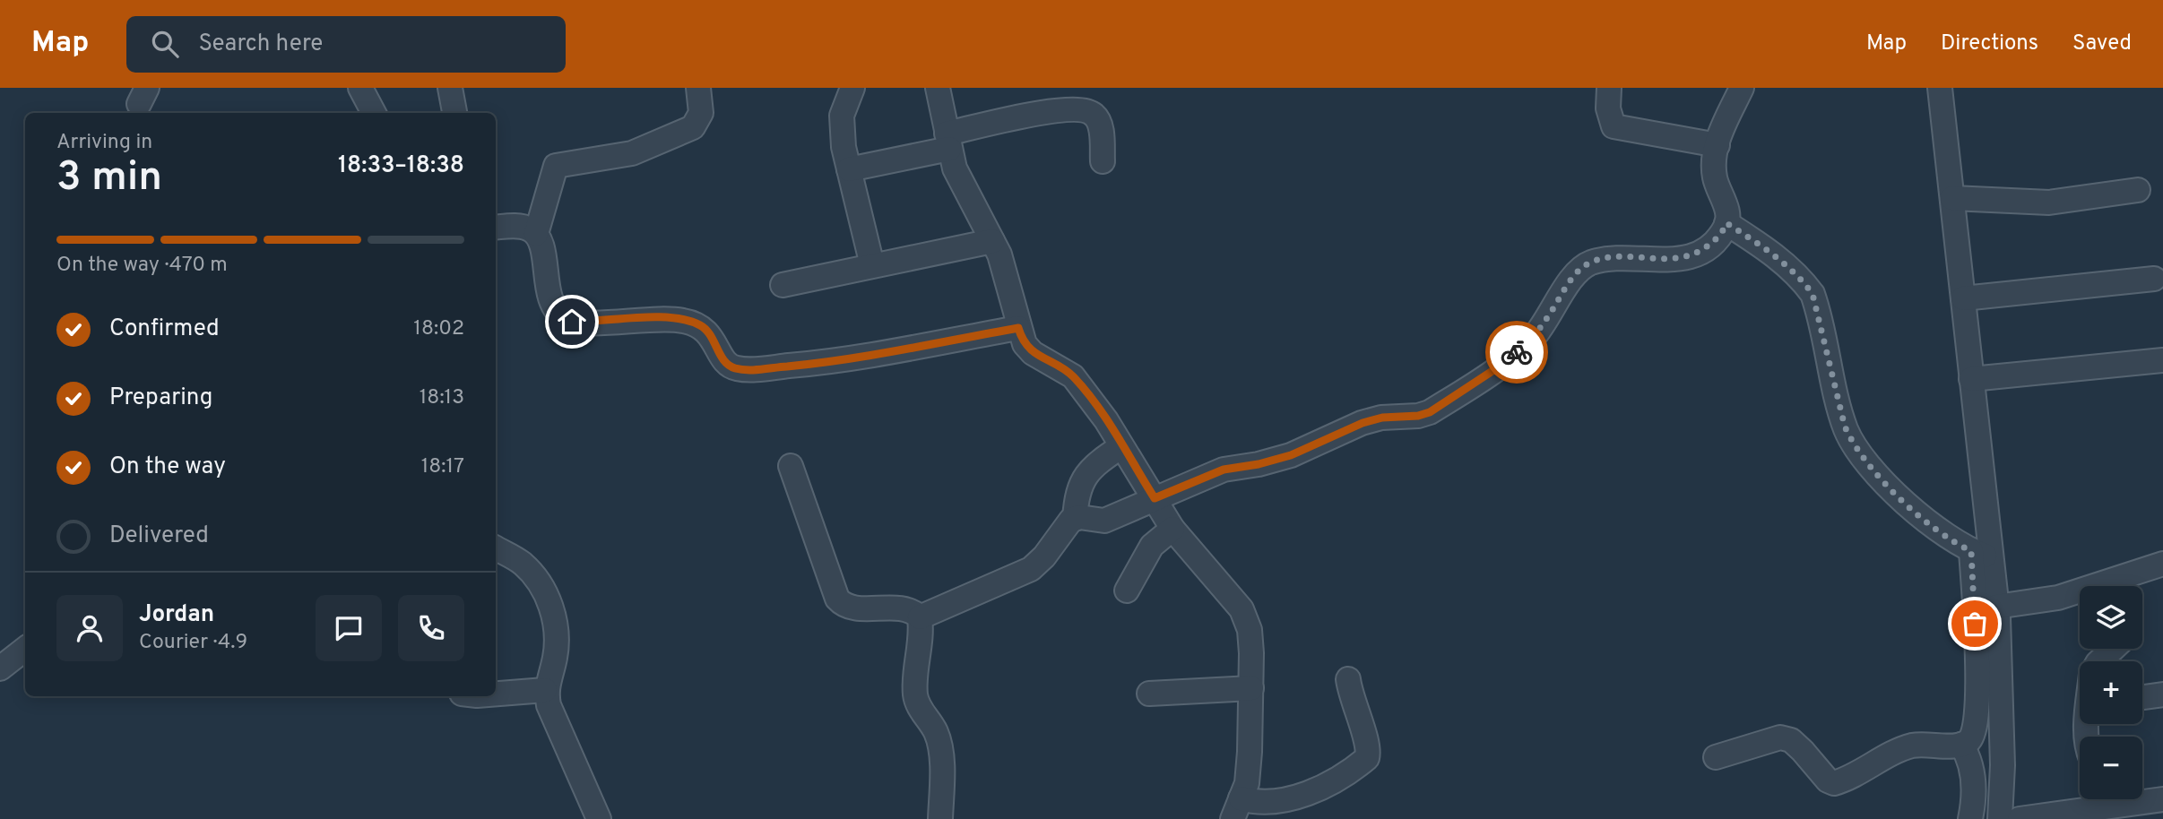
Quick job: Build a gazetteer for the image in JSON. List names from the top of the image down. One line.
{"page":{"header":"Map","search":"Search here","nav":["Map","Directions","Saved"],"heading":["3 min","Arriving in","18:33–18:38"],"panel":["Jordan","Courier · 4.9"],"bar":"On the way · 470 m","list":[["Confirmed","18:02"],["Preparing","18:13"],["On the way","18:17"],"Delivered"],"map_buttons":["+","−"]}}
